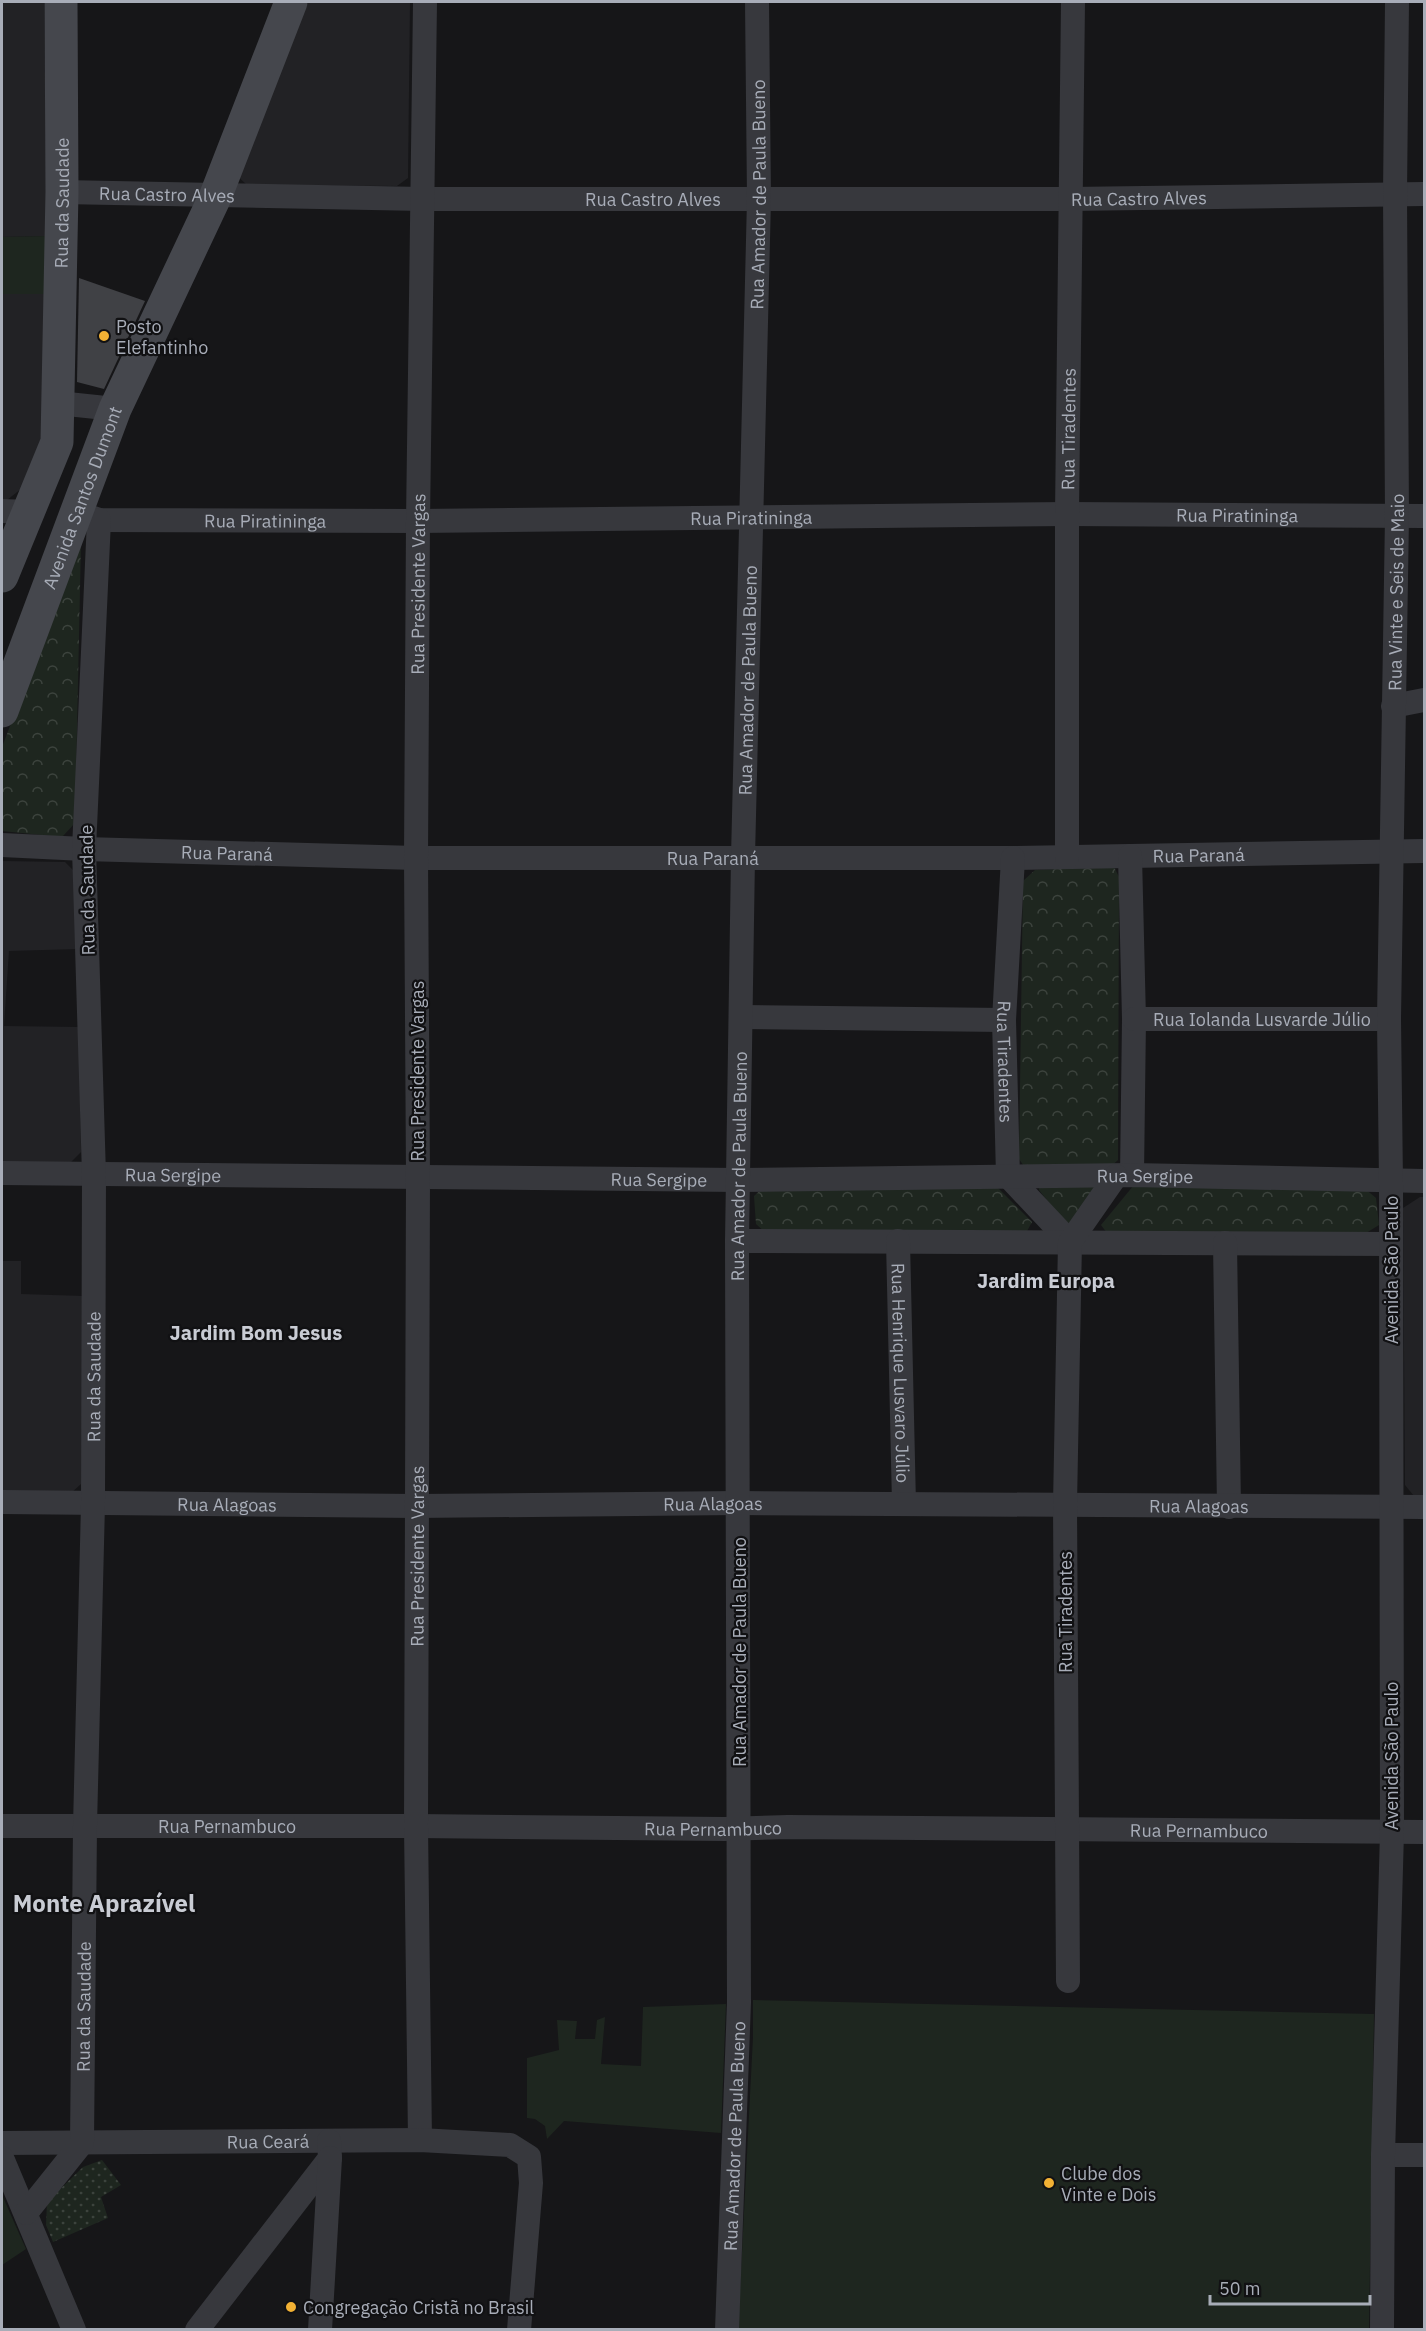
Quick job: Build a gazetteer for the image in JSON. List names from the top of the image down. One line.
{"streets":{"street":["Rua Castro Alves","Rua Amador de Paula Bueno","Rua da Saudade","Rua Tiradentes","Avenida Santos Dumont","Rua Piratininga","Rua Presidente Vargas","Rua Vinte e Seis de Maio","Rua Paraná","Rua Iolanda Lusvarde Júlio","Rua Sergipe","Avenida São Paulo","Rua Henrique Lusvaro Júlio","Rua Alagoas","Rua Pernambuco","Rua Ceará"]},"crossings":[["Rua Castro Alves","Rua Amador de Paula Bueno"],["Rua Castro Alves","Rua da Saudade"],["Rua Castro Alves","Rua Tiradentes"],["Rua Castro Alves","Rua Presidente Vargas"],["Rua Castro Alves","Rua Vinte e Seis de Maio"],["Rua Amador de Paula Bueno","Rua Piratininga"],["Rua Amador de Paula Bueno","Rua Paraná"],["Rua Amador de Paula Bueno","Rua Sergipe"],["Rua Amador de Paula Bueno","Rua Alagoas"],["Rua Amador de Paula Bueno","Rua Pernambuco"],["Rua da Saudade","Avenida Santos Dumont"],["Rua da Saudade","Rua Piratininga"],["Rua da Saudade","Rua Paraná"],["Rua da Saudade","Rua Sergipe"],["Rua da Saudade","Rua Alagoas"],["Rua da Saudade","Rua Pernambuco"],["Rua da Saudade","Rua Ceará"],["Rua Tiradentes","Rua Piratininga"],["Rua Tiradentes","Rua Paraná"],["Rua Tiradentes","Rua Sergipe"],["Rua Tiradentes","Rua Alagoas"],["Rua Tiradentes","Rua Pernambuco"],["Avenida Santos Dumont","Rua Piratininga"],["Rua Piratininga","Rua Presidente Vargas"],["Rua Piratininga","Rua Vinte e Seis de Maio"],["Rua Presidente Vargas","Rua Paraná"],["Rua Presidente Vargas","Rua Sergipe"],["Rua Presidente Vargas","Rua Alagoas"],["Rua Presidente Vargas","Rua Pernambuco"],["Rua Presidente Vargas","Rua Ceará"],["Rua Vinte e Seis de Maio","Rua Paraná"],["Rua Vinte e Seis de Maio","Rua Iolanda Lusvarde Júlio"],["Rua Vinte e Seis de Maio","Rua Sergipe"],["Rua Vinte e Seis de Maio","Avenida São Paulo"],["Rua Sergipe","Avenida São Paulo"],["Avenida São Paulo","Rua Alagoas"],["Avenida São Paulo","Rua Pernambuco"],["Rua Henrique Lusvaro Júlio","Rua Alagoas"]],"districts":["Jardim Europa","Jardim Bom Jesus","Monte Aprazível"],"places":["Posto Elefantinho","Clube dos Vinte e Dois","Congregação Cristã no Brasil"],"scale_bar":"50 m"}
